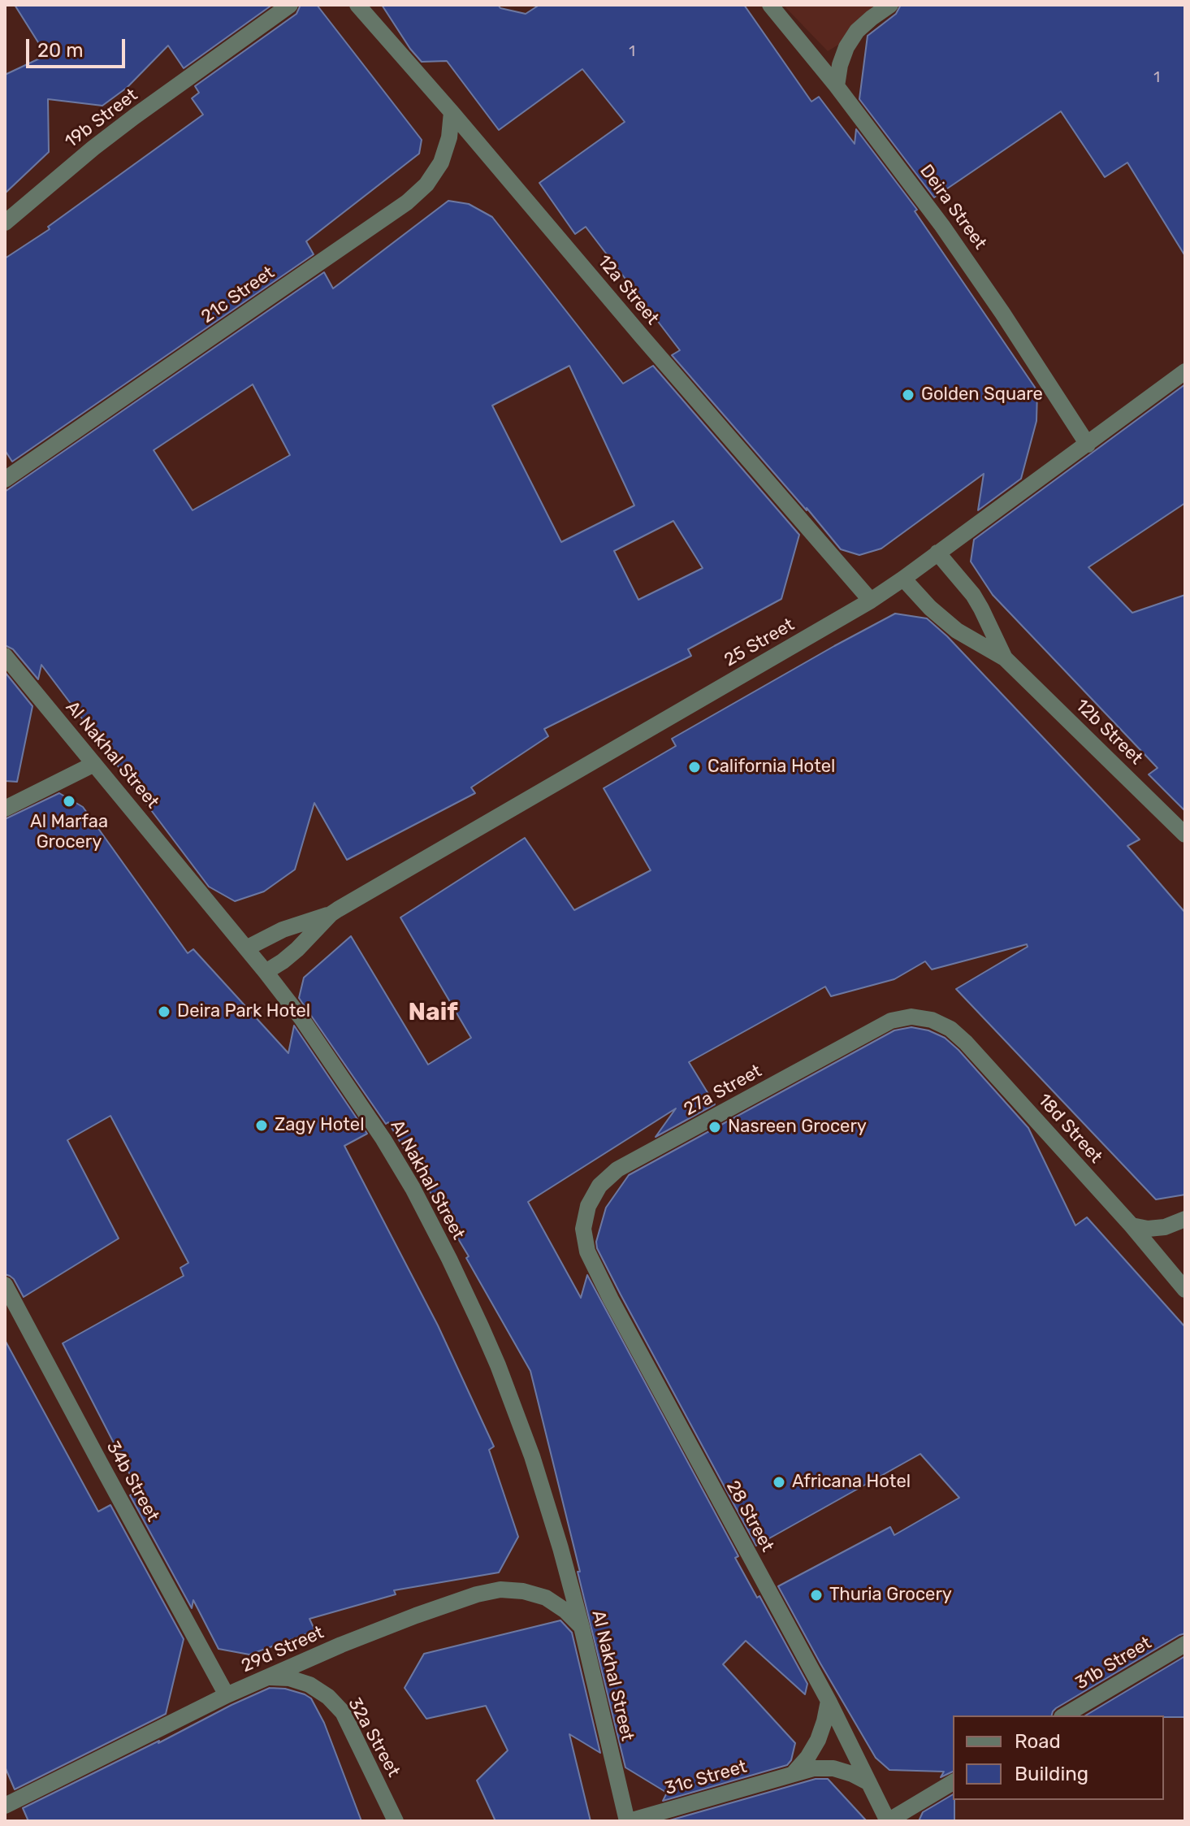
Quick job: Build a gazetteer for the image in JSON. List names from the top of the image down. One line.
{"streets":{"street":["19b Street","Deira Street","12a Street","21c Street","25 Street","12b Street","Al Nakhal Street","27a Street","18d Street","34b Street","28 Street","29d Street","31b Street","32a Street","31c Street"]},"crossings":[["Deira Street","25 Street"],["12a Street","21c Street"],["12a Street","25 Street"],["25 Street","12b Street"],["25 Street","Al Nakhal Street"],["Al Nakhal Street","29d Street"],["Al Nakhal Street","31c Street"],["27a Street","18d Street"],["27a Street","28 Street"],["34b Street","29d Street"],["28 Street","31c Street"],["29d Street","32a Street"]],"districts":["Naif"],"places":["Golden Square","California Hotel","Al Marfaa Grocery","Deira Park Hotel","Zagy Hotel","Nasreen Grocery","Africana Hotel","Thuria Grocery"],"house_numbers":["1","1"],"legend":["Road","Building"],"scale_bar":"20 m"}
